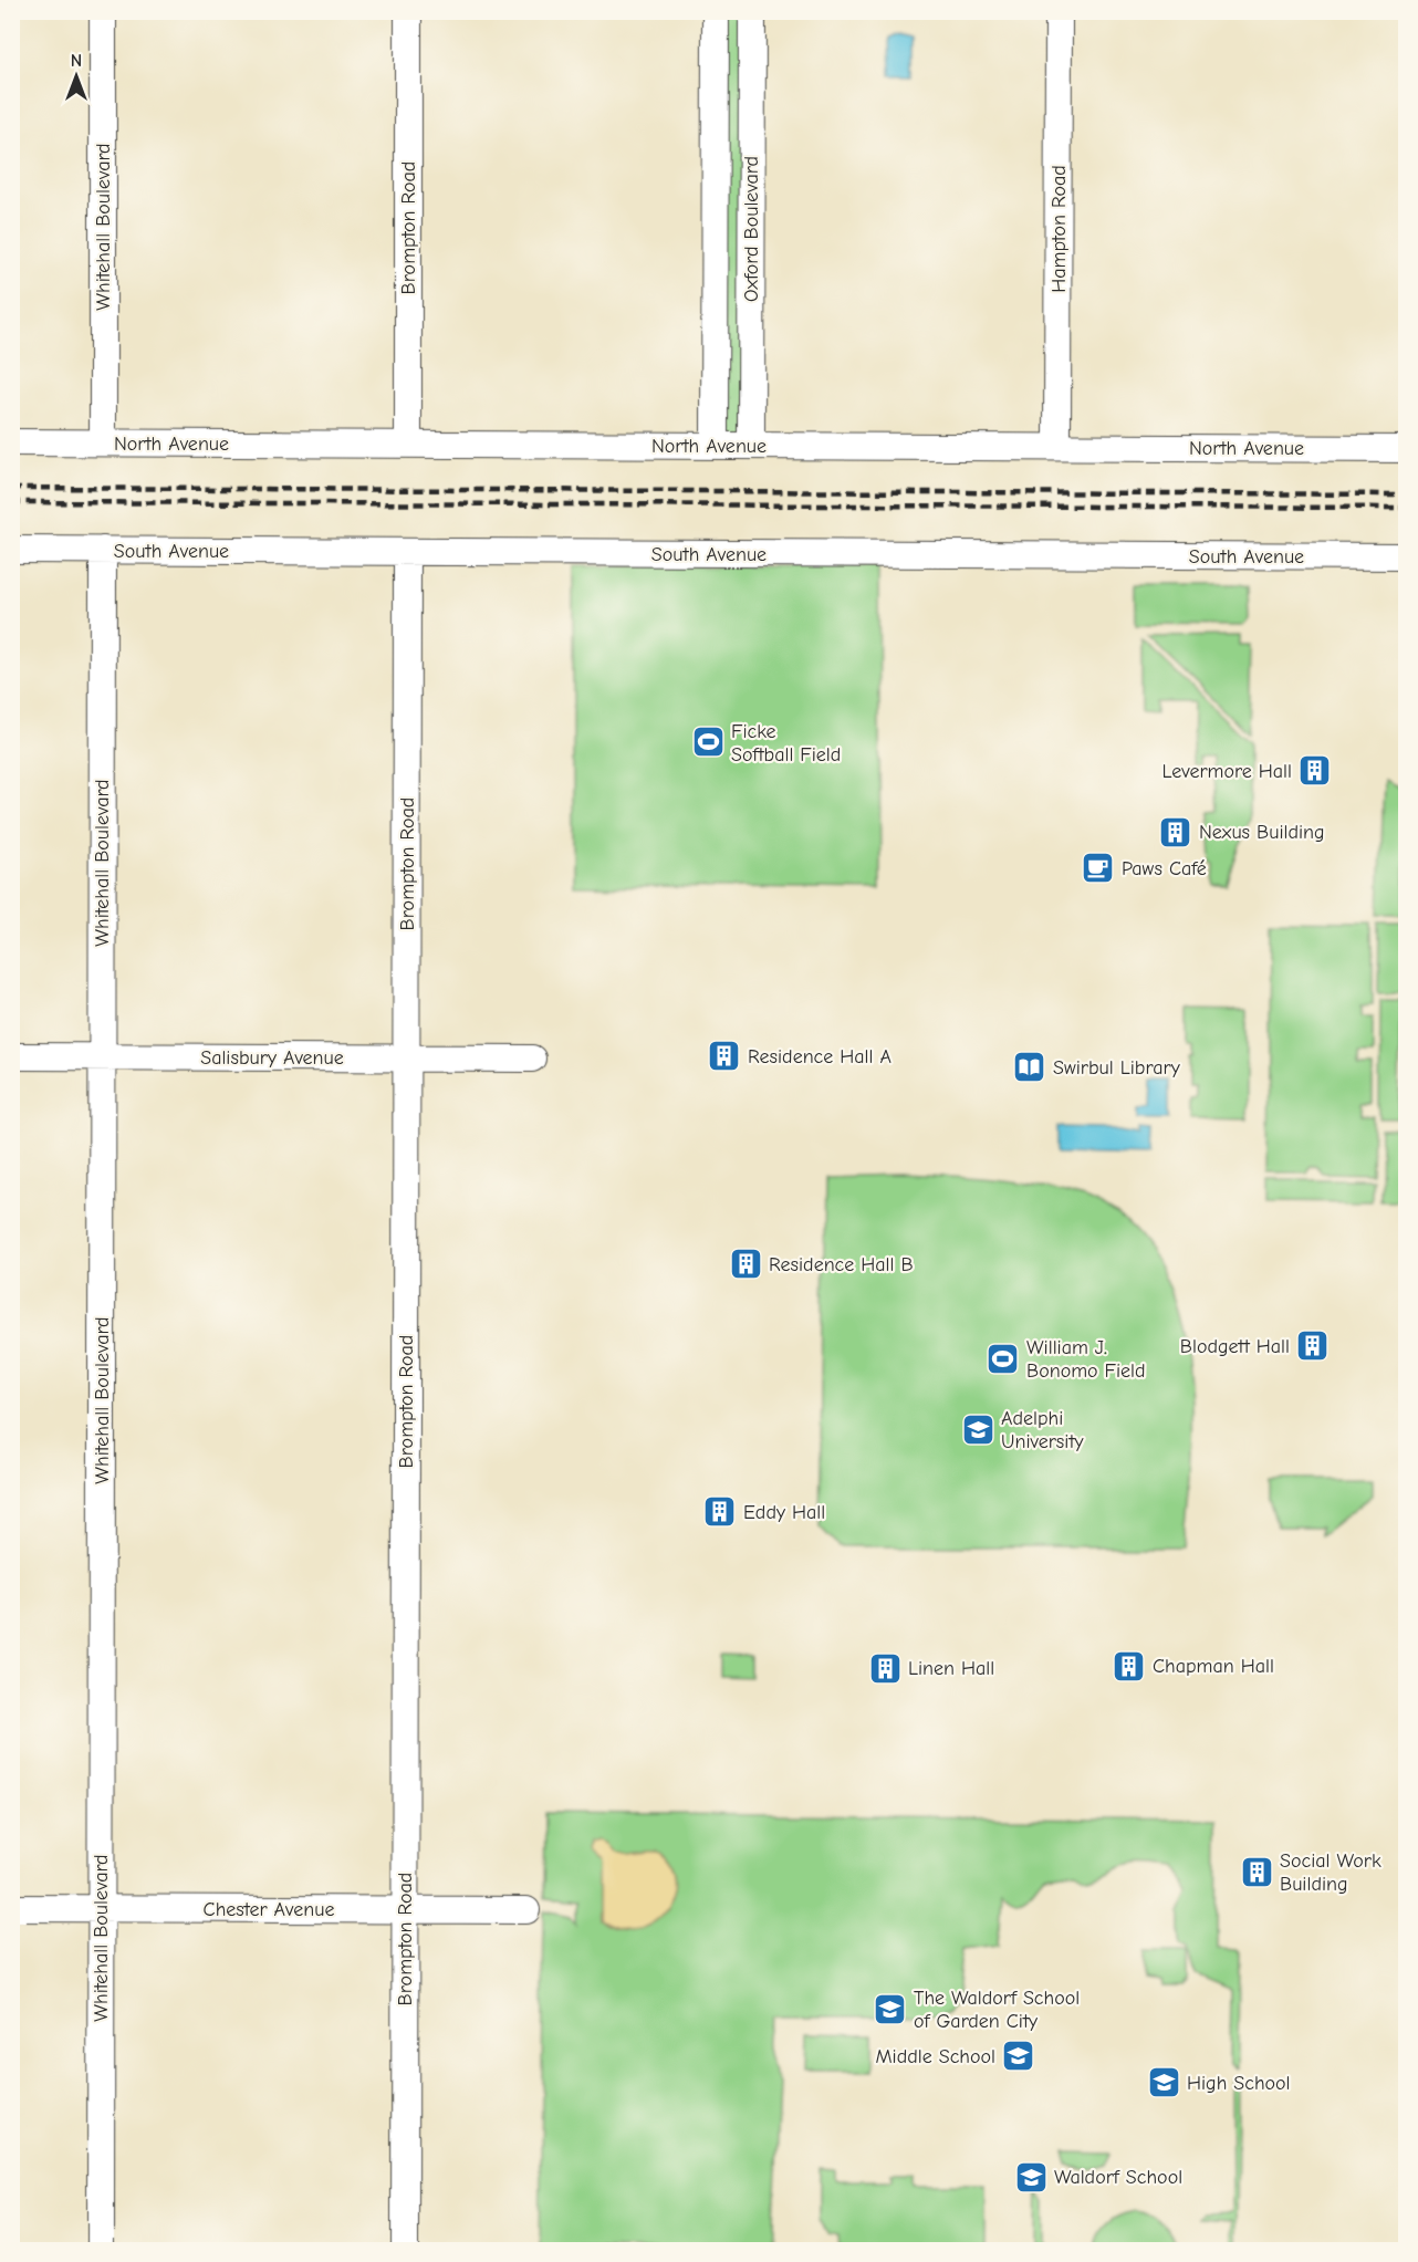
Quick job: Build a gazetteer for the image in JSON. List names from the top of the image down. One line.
{"streets":{"street":["Whitehall Boulevard","Brompton Road","Oxford Boulevard","Hampton Road","North Avenue","South Avenue","Salisbury Avenue","Chester Avenue"]},"crossings":[["Whitehall Boulevard","North Avenue"],["Whitehall Boulevard","South Avenue"],["Whitehall Boulevard","Salisbury Avenue"],["Whitehall Boulevard","Chester Avenue"],["Brompton Road","North Avenue"],["Brompton Road","South Avenue"],["Brompton Road","Salisbury Avenue"],["Brompton Road","Chester Avenue"],["Oxford Boulevard","North Avenue"],["Hampton Road","North Avenue"]],"places":{"sports":["Ficke Softball Field","William J. Bonomo Field"],"building":["Levermore Hall","Nexus Building","Residence Hall A","Residence Hall B","Blodgett Hall","Eddy Hall","Chapman Hall","Linen Hall","Social Work Building"],"cafe":["Paws Café"],"library":["Swirbul Library"],"school or university":["Adelphi University","The Waldorf School of Garden City","Middle School","High School","Waldorf School"]},"north":"top"}
